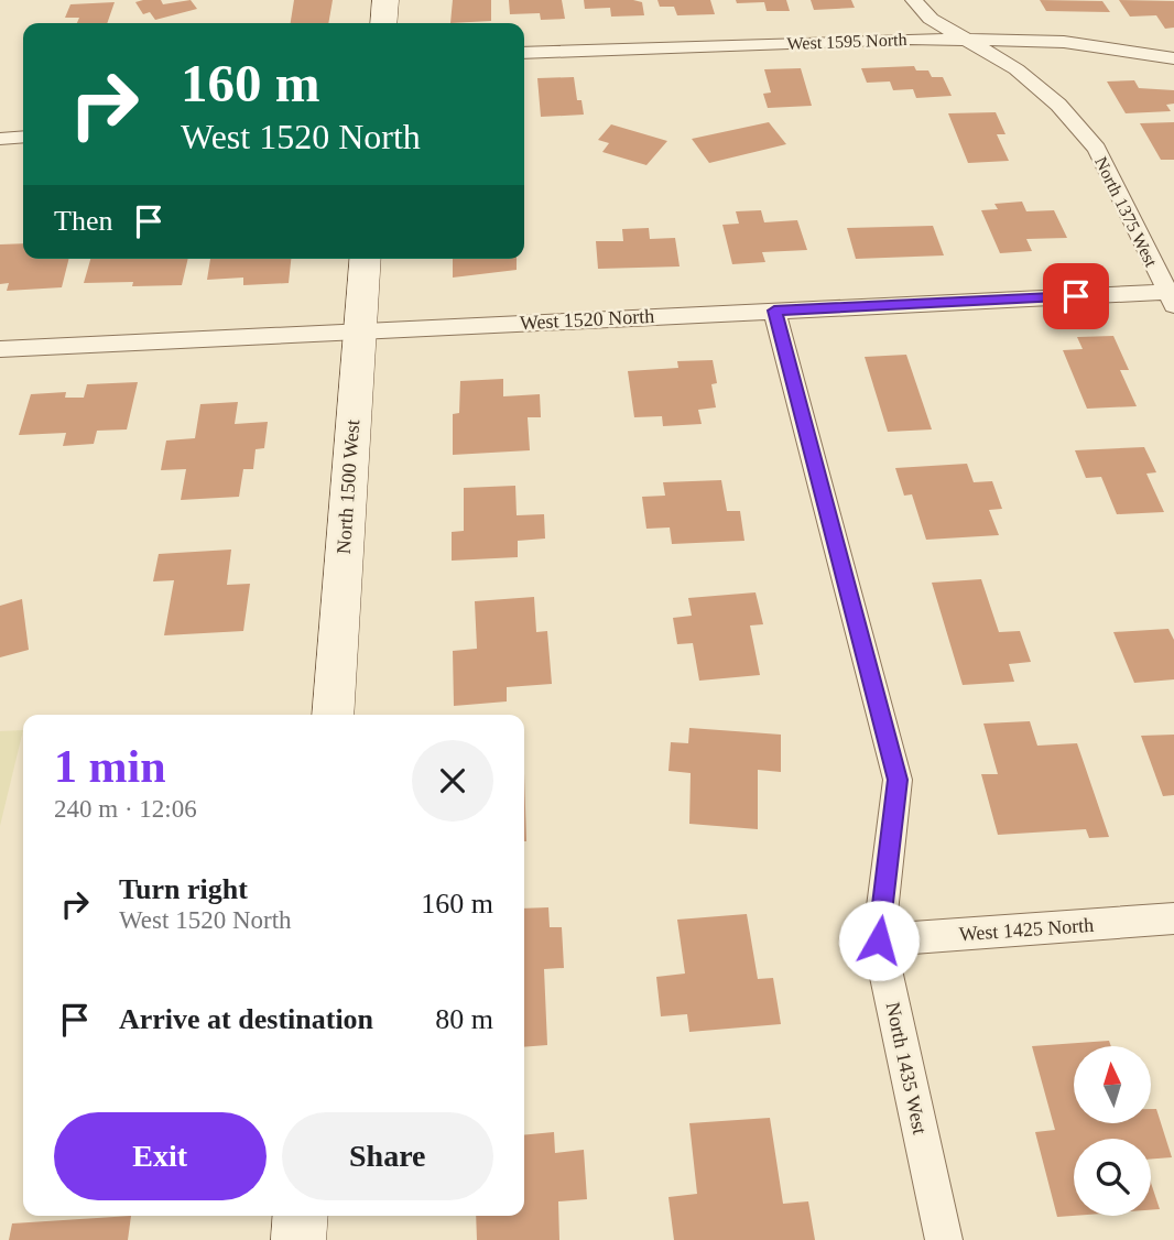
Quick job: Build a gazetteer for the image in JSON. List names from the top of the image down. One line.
{"streets":{"street":["West 1595 North","North 1375 West","West 1520 North","North 1500 West","West 1425 North","North 1435 West"]},"crossings":[["West 1595 North","North 1375 West"],["North 1375 West","West 1520 North"],["West 1520 North","North 1500 West"],["West 1520 North","North 1435 West"],["West 1425 North","North 1435 West"]],"north":"top","page":{"turn":["160 m","West 1520 North"],"then":"Then","heading":["1 min","240 m · 12:06"],"list":[{"name":"Turn right","note":"West 1520 North","value":"160 m"},{"name":"Arrive at destination","value":"80 m"}],"buttons":["Exit","Share"]}}
